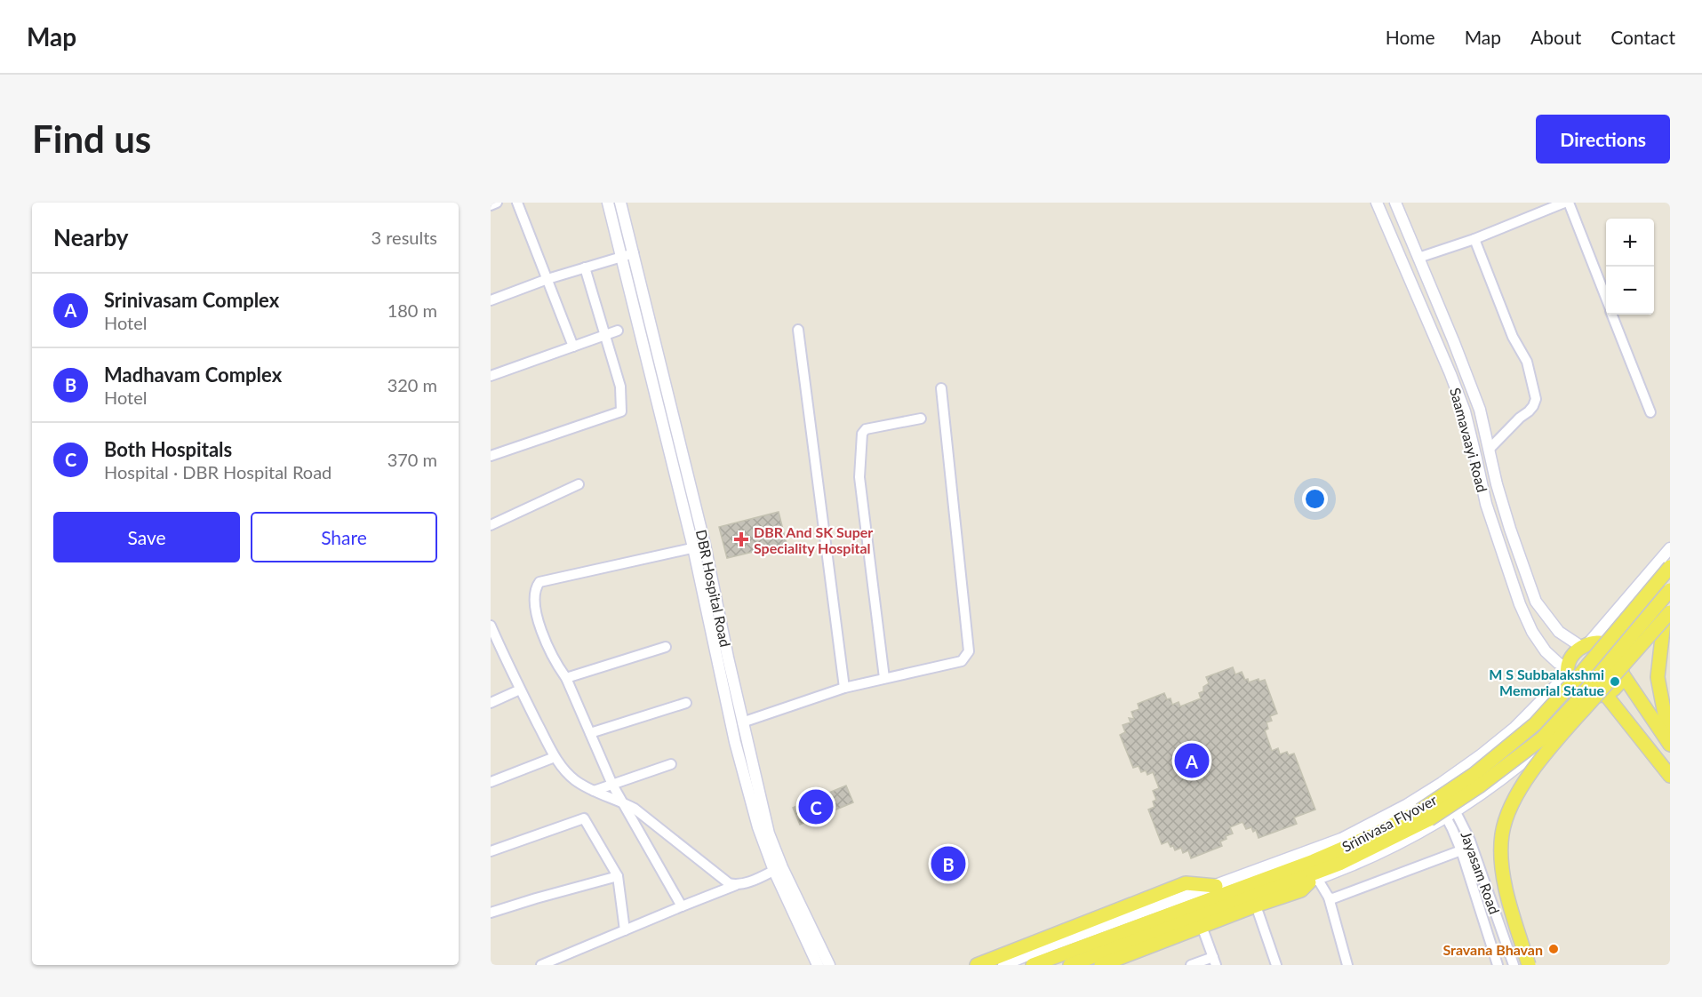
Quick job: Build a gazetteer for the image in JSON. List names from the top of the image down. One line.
{"streets":{"main road":["Srinivasa Flyover"],"street":["Saamavaayi Road","DBR Hospital Road","Jayasam Road"]},"places":{"health":["DBR And SK Super Speciality Hospital"],"other":["M S Subbalakshmi Memorial Statue","Sravana Bhavan"]},"page":{"header":"Map","nav":["Home","Map","About","Contact"],"buttons":["Directions",["Save","Share"]],"title":"Find us","heading":["Nearby","3 results"],"map_buttons":["+","−"],"list":[{"mark":"A","name":"Srinivasam Complex","note":"Hotel","value":"180 m"},{"mark":"B","name":"Madhavam Complex","note":"Hotel","value":"320 m"},{"mark":"C","name":"Both Hospitals","note":"Hospital · DBR Hospital Road","value":"370 m"}],"pins":["A","C","B"]}}
